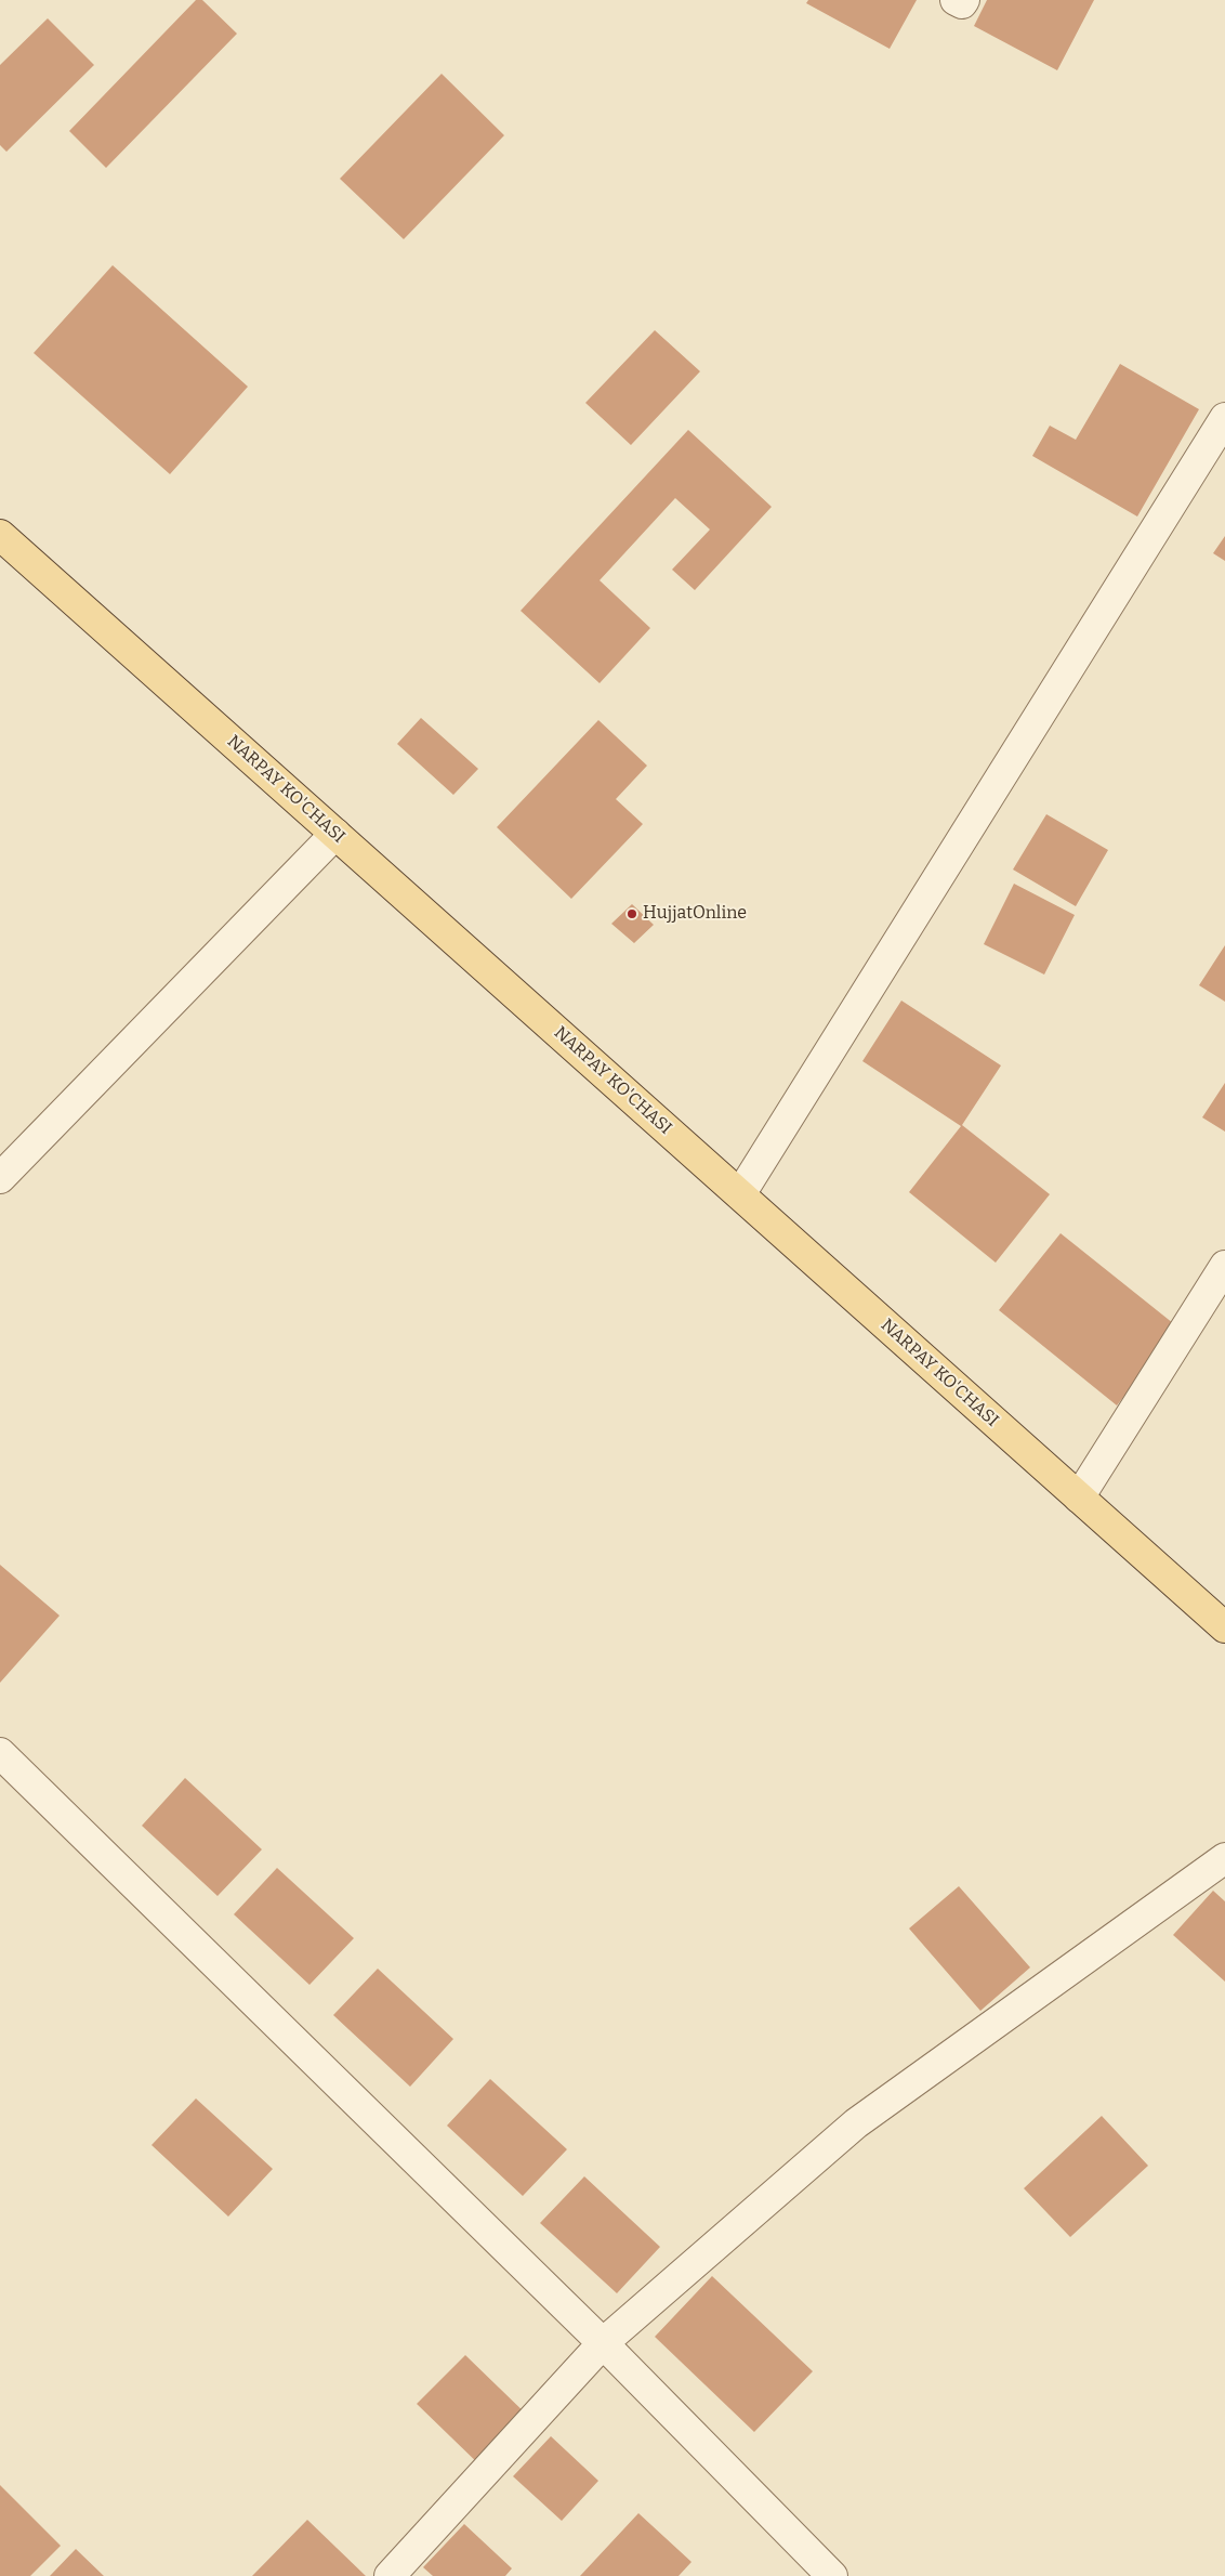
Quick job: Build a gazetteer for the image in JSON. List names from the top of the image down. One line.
{"streets":{"main road":["NARPAY KO'CHASI"]},"places":["HujjatOnline"]}
